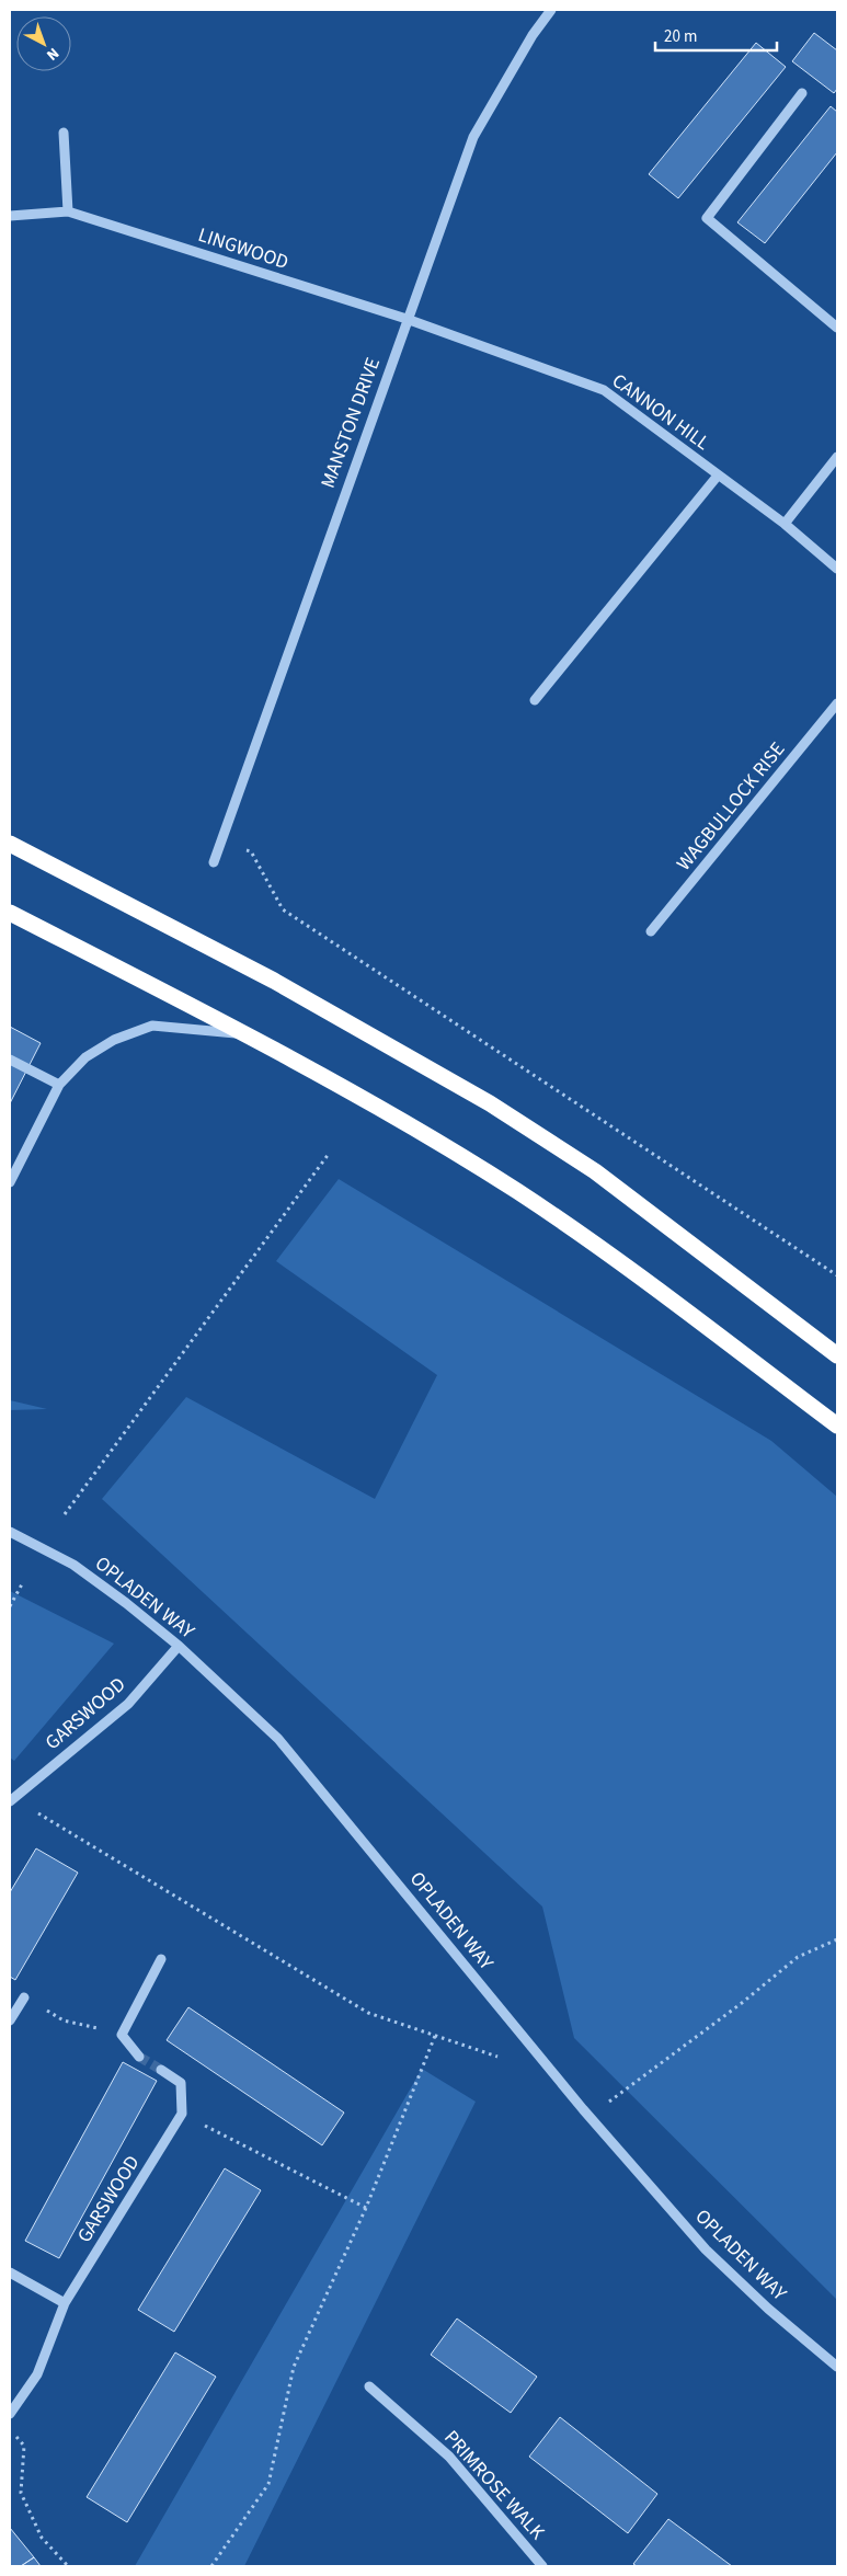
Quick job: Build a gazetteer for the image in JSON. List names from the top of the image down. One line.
{"streets":{"street":["LINGWOOD","CANNON HILL","MANSTON DRIVE","WAGBULLOCK RISE","OPLADEN WAY","GARSWOOD","PRIMROSE WALK"]},"crossings":[["LINGWOOD","CANNON HILL"],["LINGWOOD","MANSTON DRIVE"],["CANNON HILL","MANSTON DRIVE"],["OPLADEN WAY","GARSWOOD"]],"scale_bar":"20 m","north":"bottom right"}
